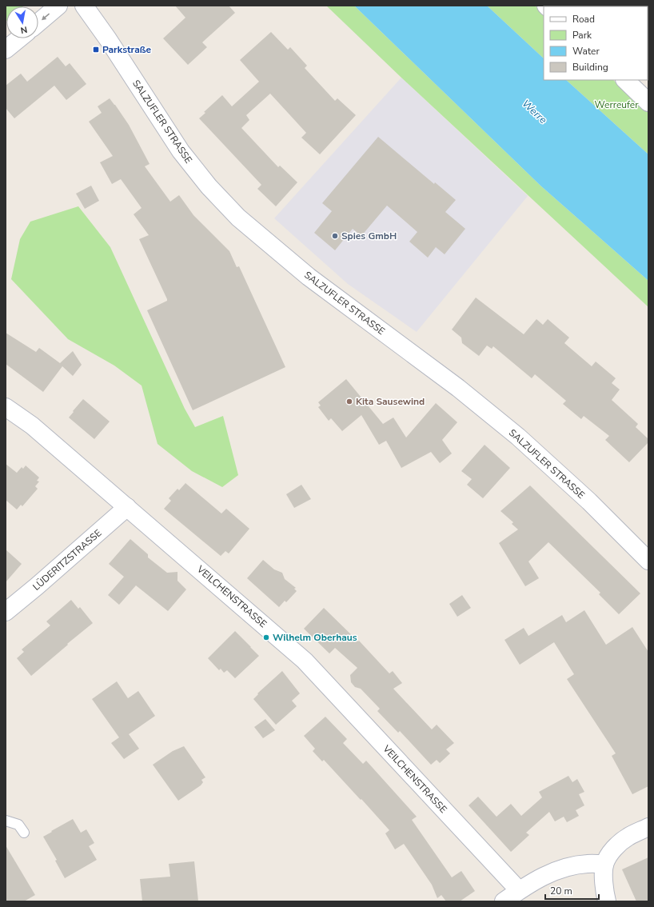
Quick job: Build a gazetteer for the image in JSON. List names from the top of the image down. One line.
{"streets":{"street":["SALZUFLER STRASSE","LÜDERITZSTRASSE","VEILCHENSTRASSE"]},"crossings":[["LÜDERITZSTRASSE","VEILCHENSTRASSE"]],"water":["Werre"],"parks":["Werreufer"],"places":{"transit":["Parkstraße"],"other":["Spies GmbH","Kita Sausewind","Wilhelm Oberhaus"]},"legend":["Road","Park","Water","Building"],"scale_bar":"20 m","north":"bottom"}
